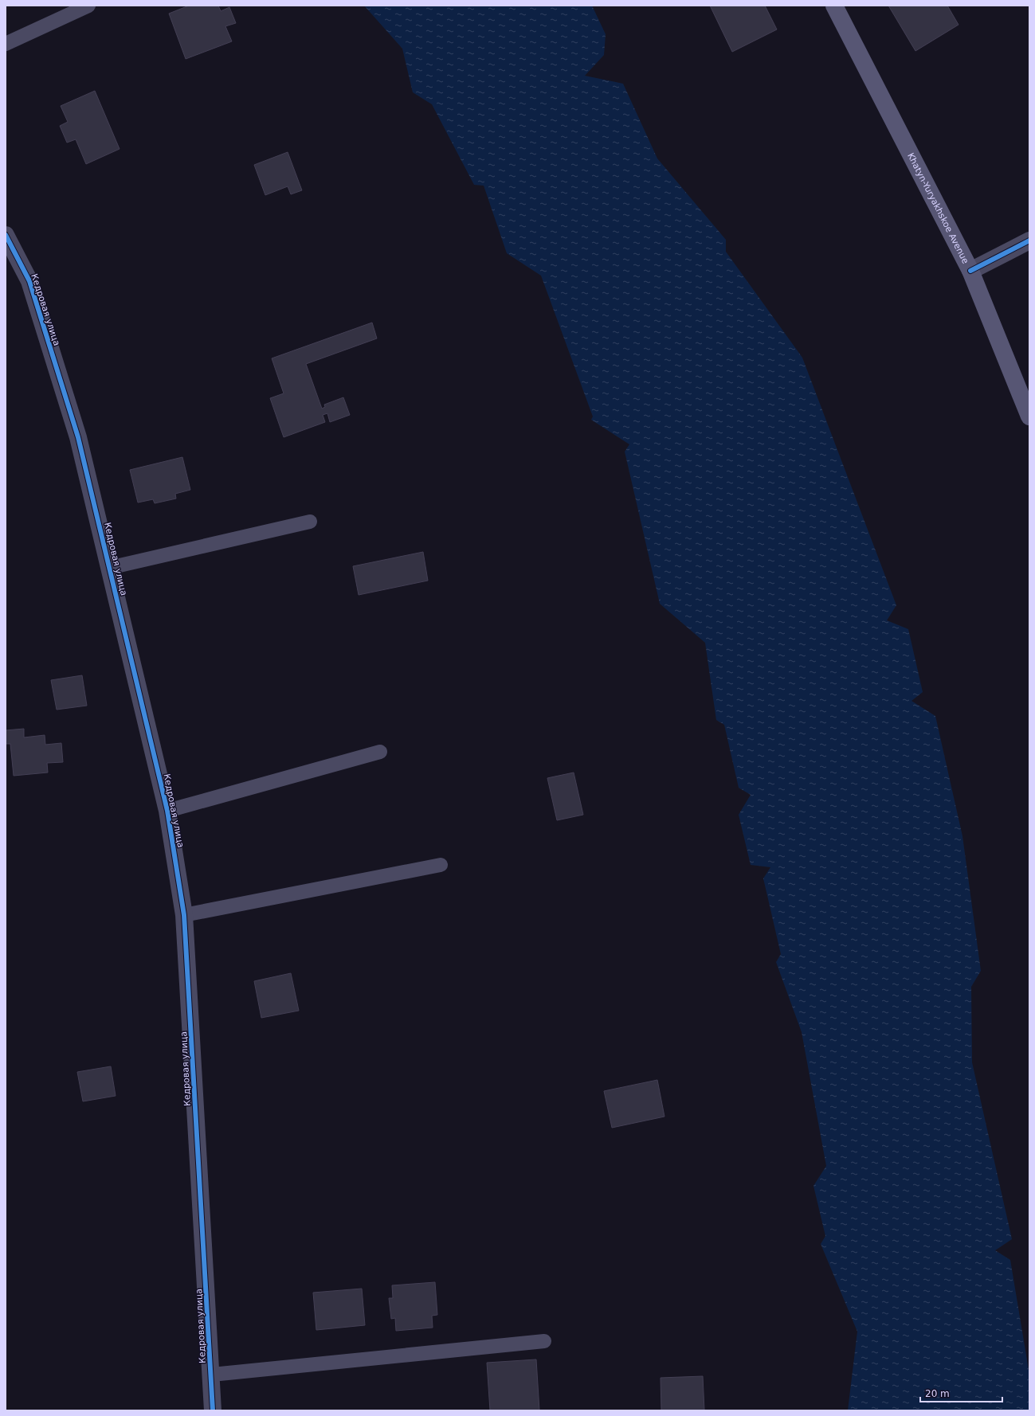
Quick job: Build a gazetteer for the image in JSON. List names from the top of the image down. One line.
{"streets":{"main road":["Khatyn-Yuryakhskoe Avenue"],"street":["Кедровая улица"]},"scale_bar":"20 m"}
